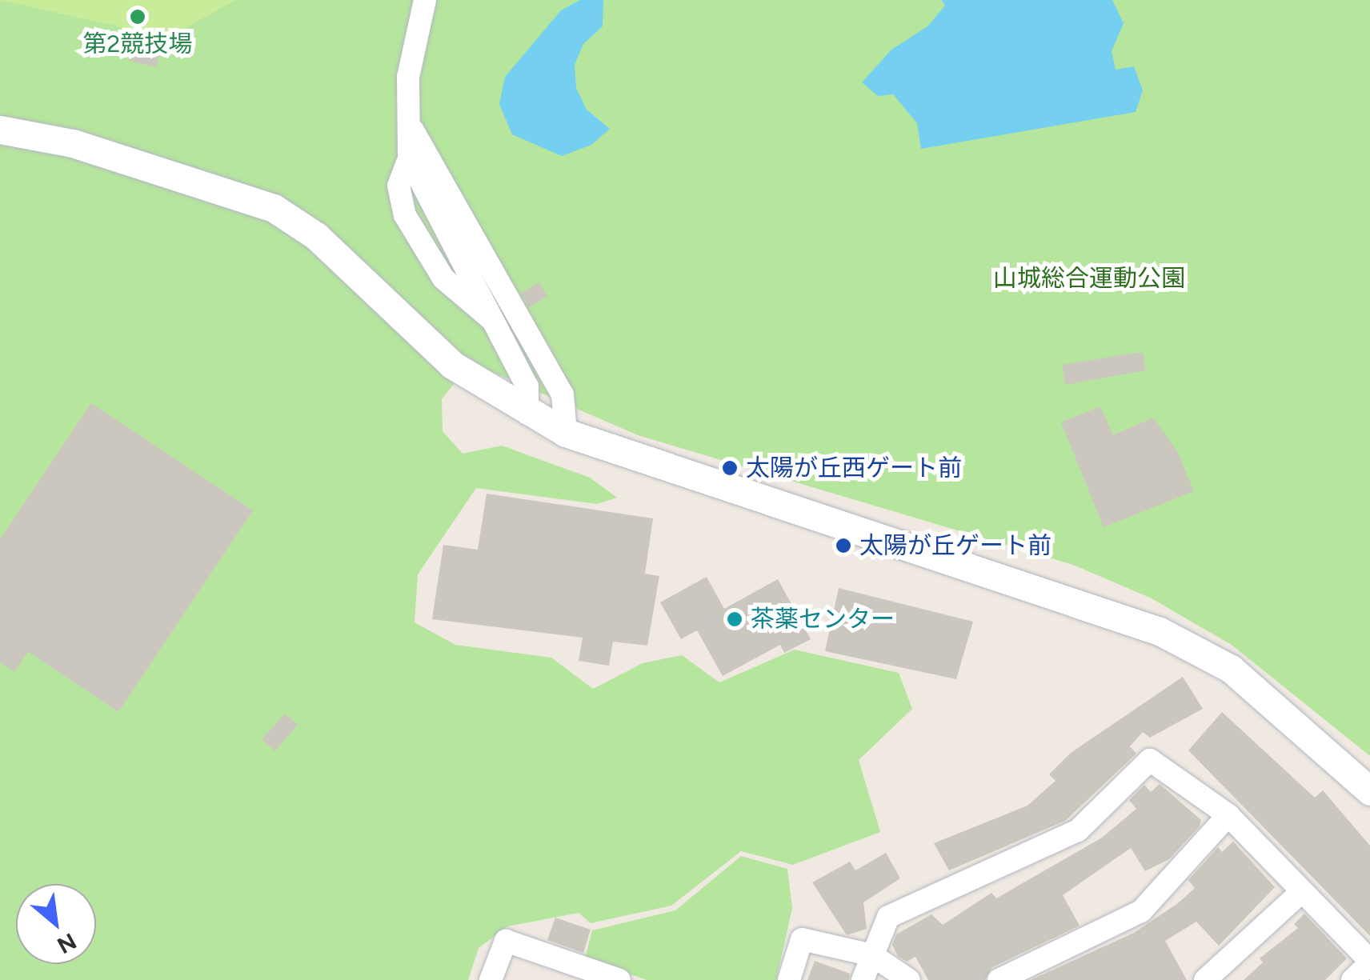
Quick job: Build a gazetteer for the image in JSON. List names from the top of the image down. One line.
{"parks":["山城総合運動公園"],"places":["第2競技場","太陽が丘西ゲート前","太陽が丘ゲート前","茶薬センター"],"north":"bottom right"}
